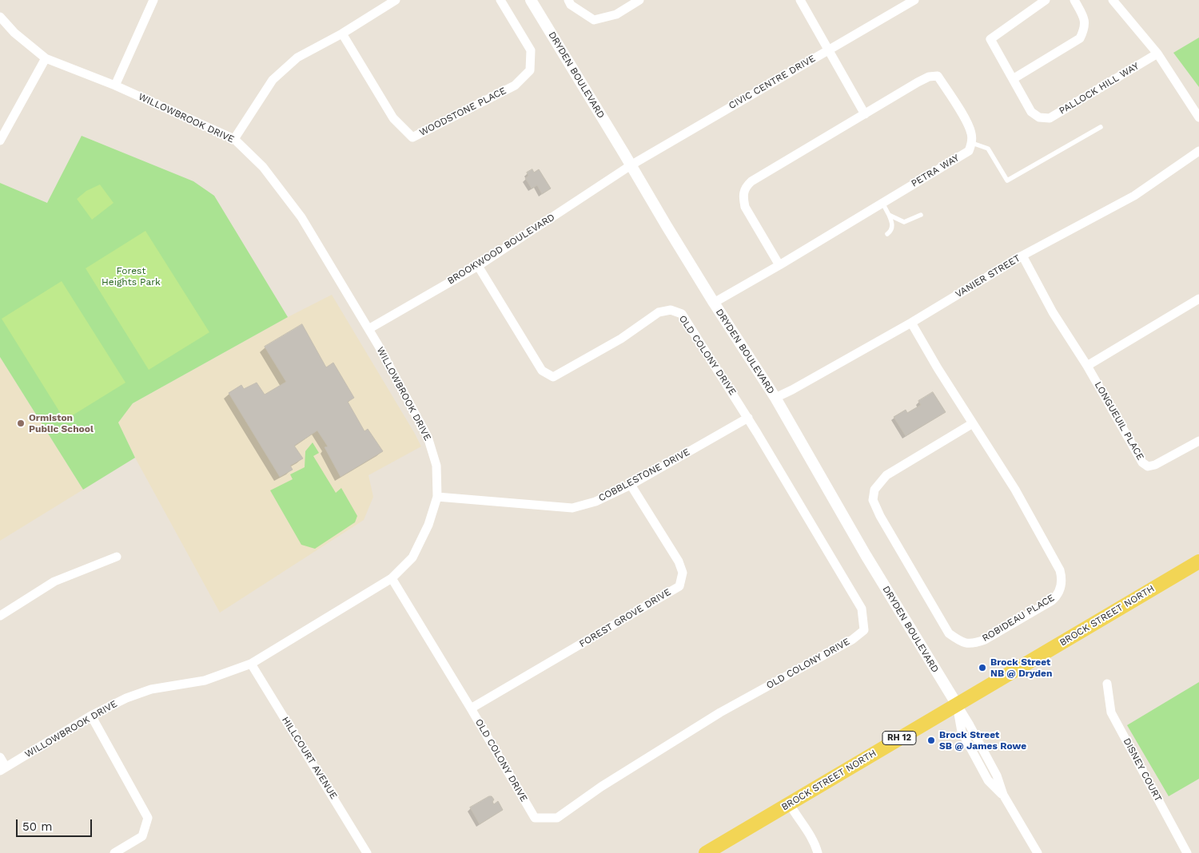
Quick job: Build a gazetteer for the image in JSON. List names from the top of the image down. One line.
{"streets":{"main road":["BROCK STREET NORTH","RH 12"],"street":["DRYDEN BOULEVARD","CIVIC CENTRE DRIVE","PALLOCK HILL WAY","WOODSTONE PLACE","WILLOWBROOK DRIVE","PETRA WAY","BROOKWOOD BOULEVARD","VANIER STREET","OLD COLONY DRIVE","LONGUEUIL PLACE","COBBLESTONE DRIVE","FOREST GROVE DRIVE","ROBIDEAU PLACE","HILLCOURT AVENUE","DISNEY COURT"]},"crossings":[["DRYDEN BOULEVARD","CIVIC CENTRE DRIVE"],["DRYDEN BOULEVARD","PETRA WAY"],["DRYDEN BOULEVARD","BROOKWOOD BOULEVARD"],["DRYDEN BOULEVARD","VANIER STREET"],["DRYDEN BOULEVARD","BROCK STREET NORTH"],["CIVIC CENTRE DRIVE","BROOKWOOD BOULEVARD"],["WILLOWBROOK DRIVE","BROOKWOOD BOULEVARD"],["WILLOWBROOK DRIVE","OLD COLONY DRIVE"],["WILLOWBROOK DRIVE","COBBLESTONE DRIVE"],["WILLOWBROOK DRIVE","HILLCOURT AVENUE"],["BROOKWOOD BOULEVARD","OLD COLONY DRIVE"],["VANIER STREET","LONGUEUIL PLACE"],["VANIER STREET","ROBIDEAU PLACE"],["OLD COLONY DRIVE","COBBLESTONE DRIVE"],["OLD COLONY DRIVE","FOREST GROVE DRIVE"],["COBBLESTONE DRIVE","FOREST GROVE DRIVE"]],"parks":["Forest Heights Park"],"places":["Ormiston Public School","Brock Street NB @ Dryden","Brock Street SB @ James Rowe"],"scale_bar":"50 m"}
